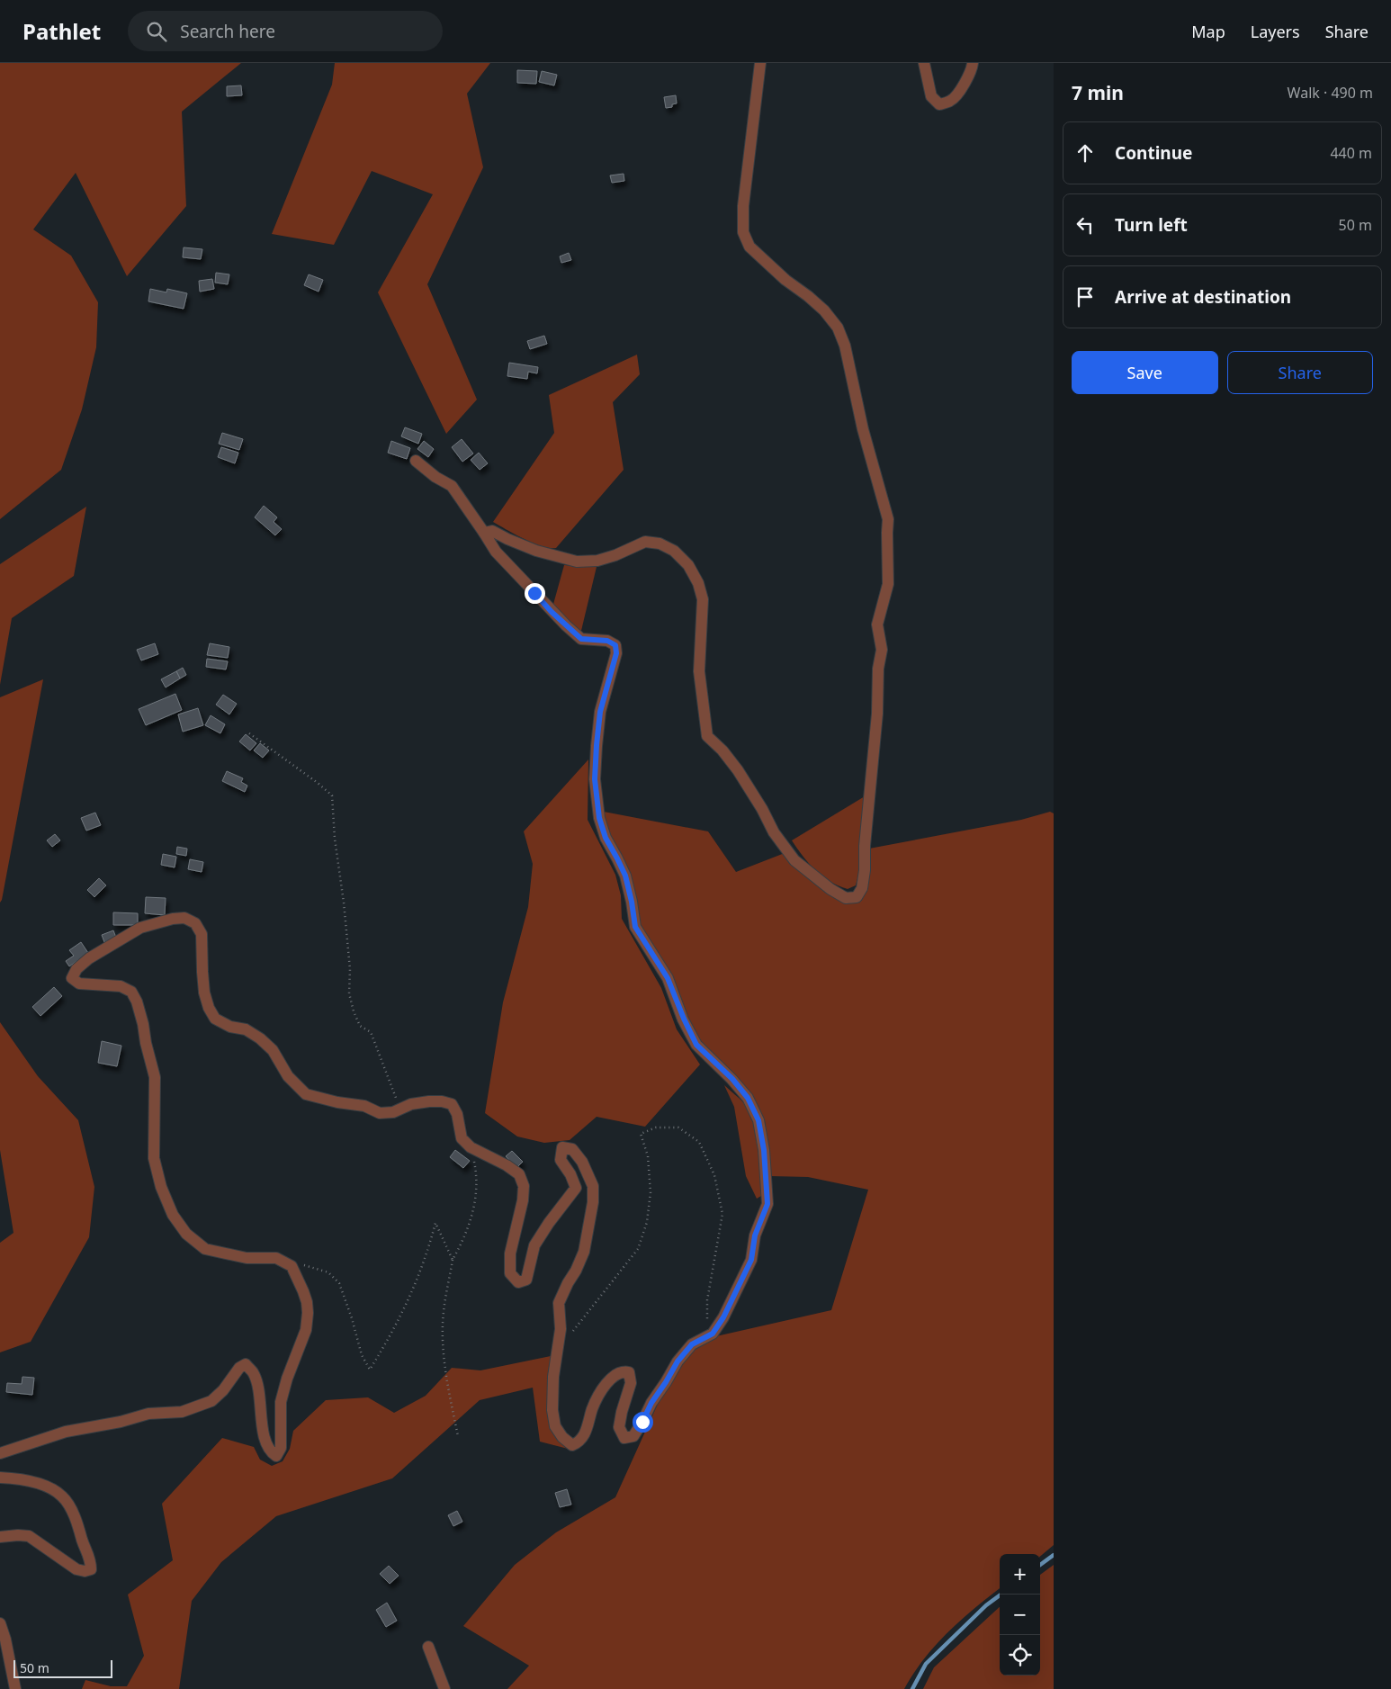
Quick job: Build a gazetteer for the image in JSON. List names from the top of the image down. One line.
{"scale_bar":"50 m","page":{"header":"Pathlet","search":"Search here","nav":["Map","Layers","Share"],"heading":["7 min","Walk · 490 m"],"list":[["Continue","440 m"],["Turn left","50 m"],"Arrive at destination"],"buttons":["Save","Share"],"map_buttons":["+","−"],"scale":"50 m"}}
